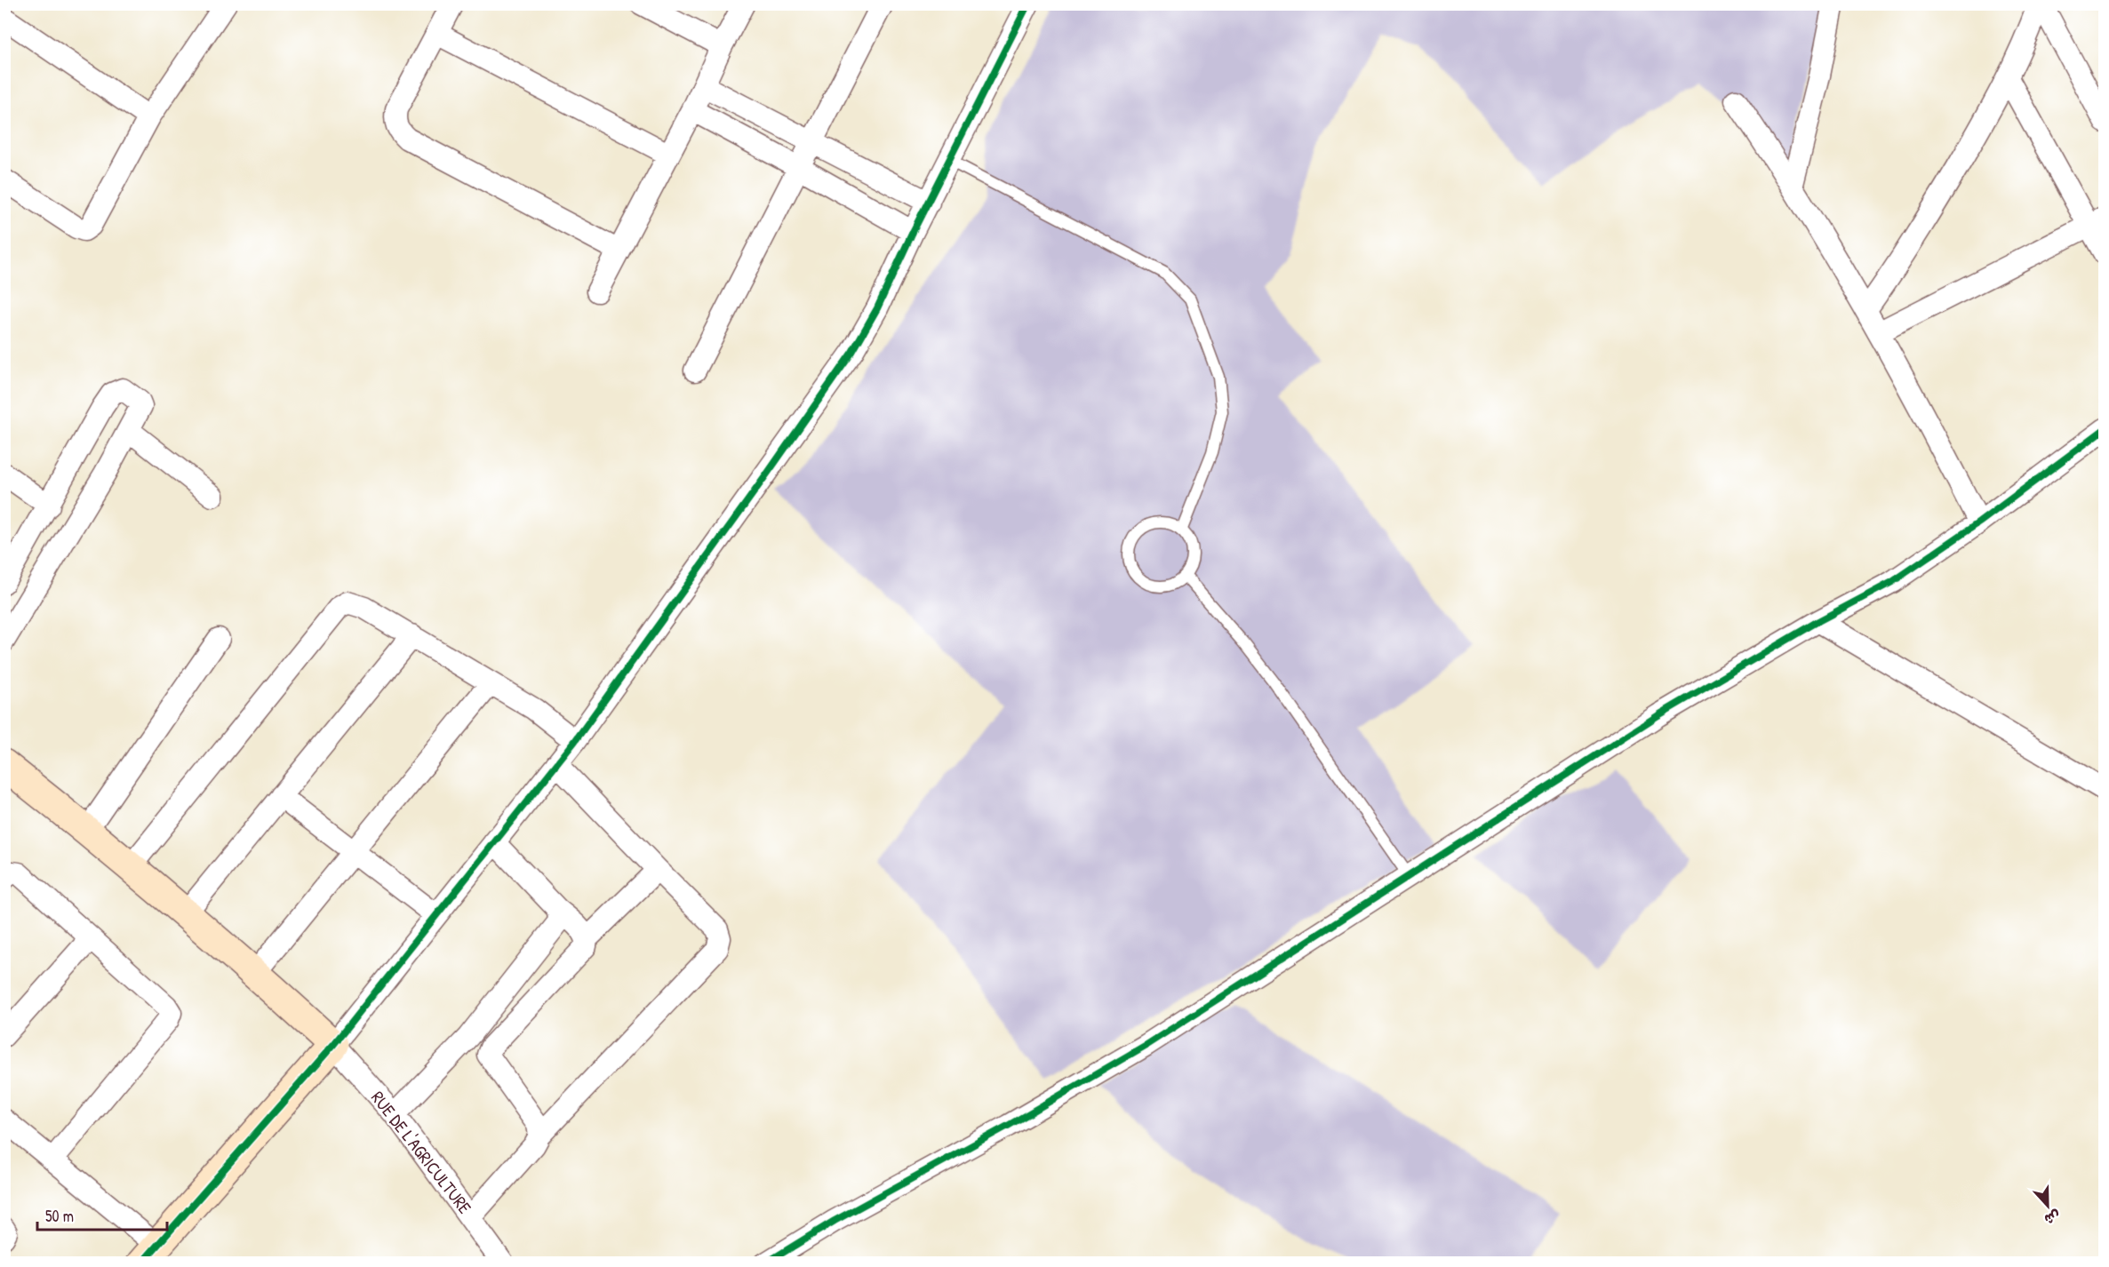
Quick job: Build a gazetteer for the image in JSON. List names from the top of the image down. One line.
{"streets":{"street":["RUE DE L'AGRICULTURE"]},"scale_bar":"50 m","north":"bottom"}
